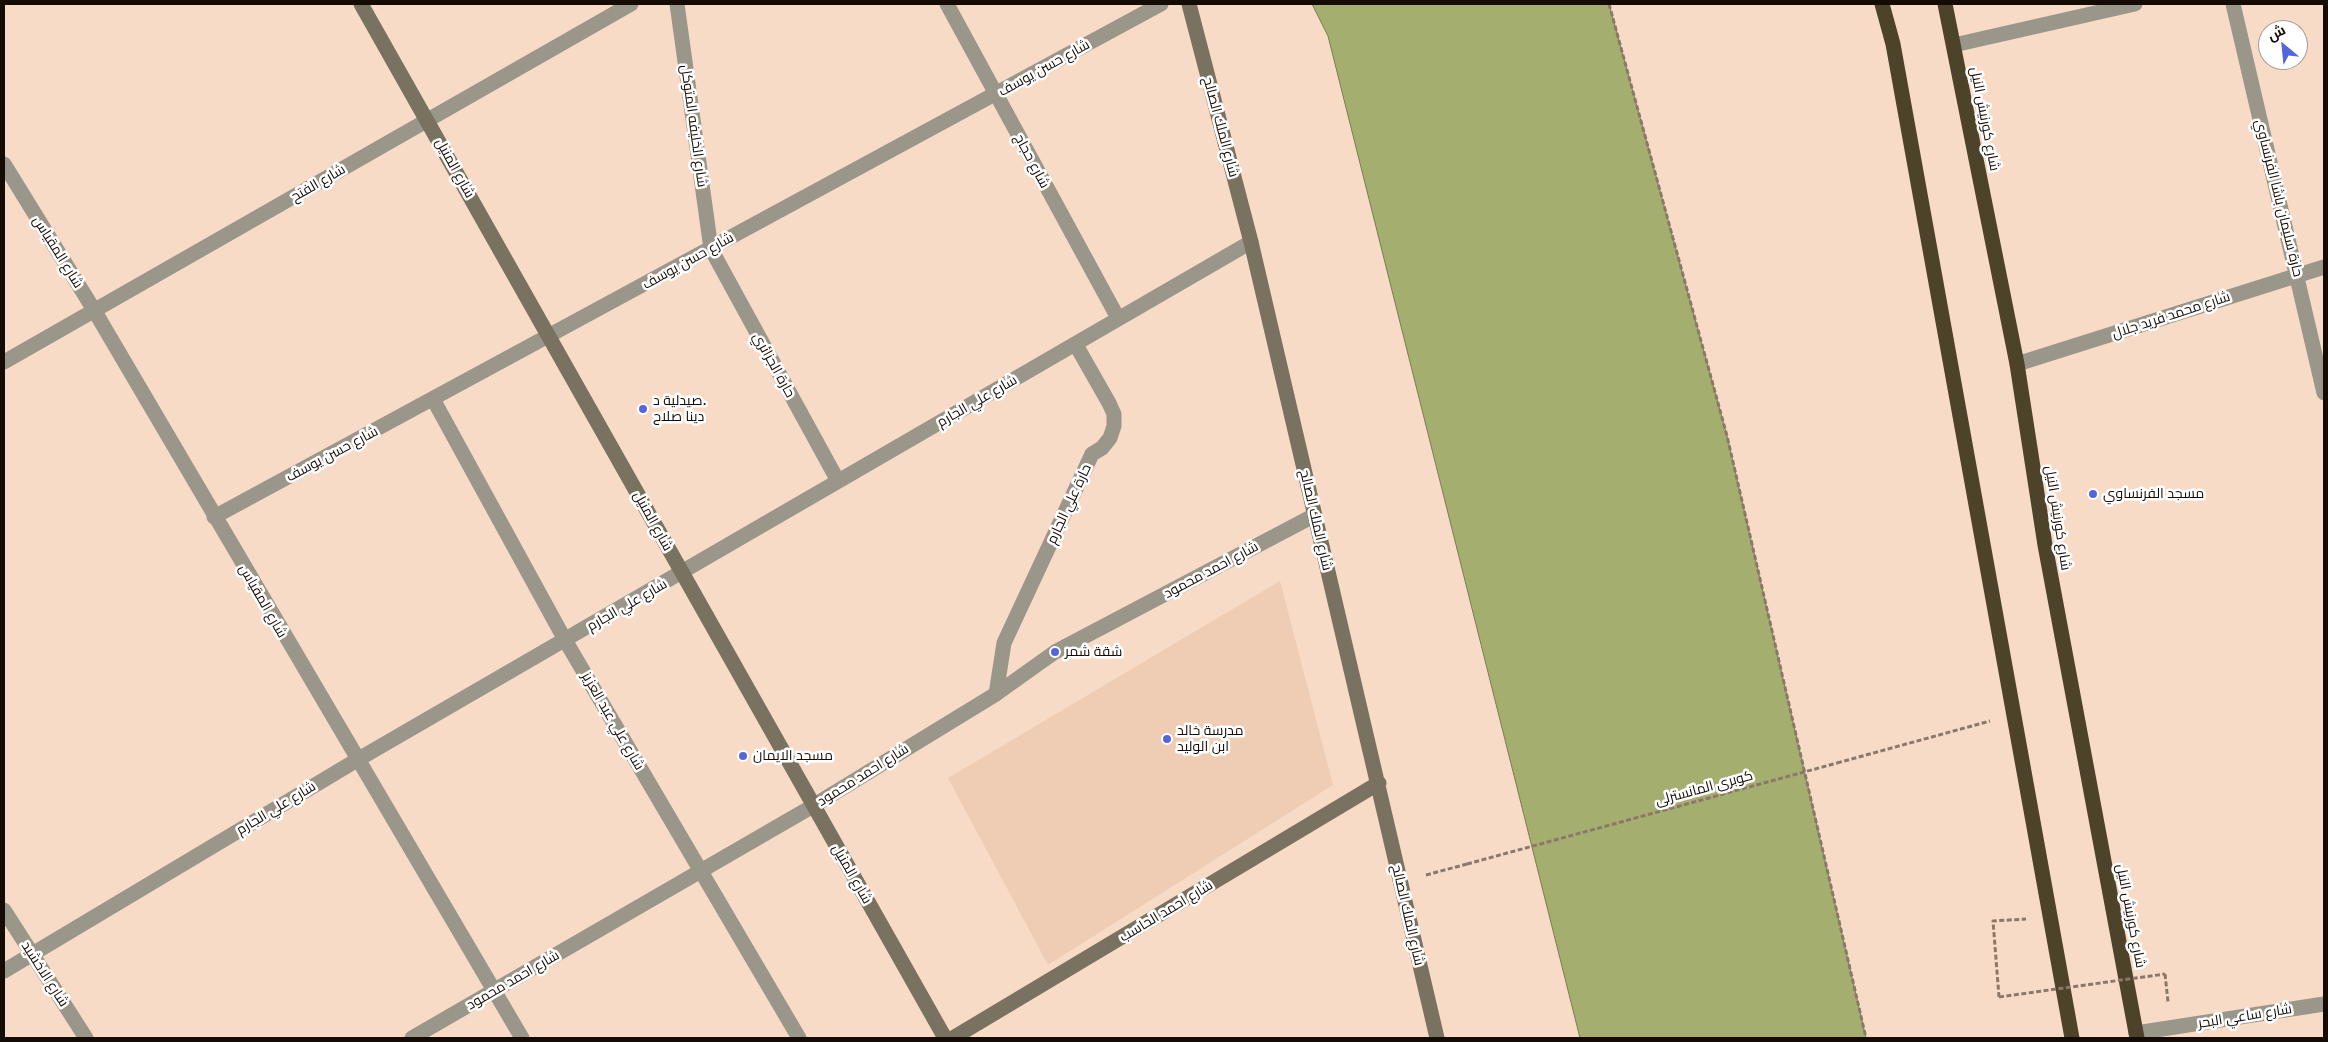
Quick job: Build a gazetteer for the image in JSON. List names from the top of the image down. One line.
{"streets":{"highway":["شارع كورنيش النيل"],"street":["شارع حسن يوسف","شارع الخليفه المتوكل","شارع الملك الصالح","شارع حجاج","شارع المنيل","شارع الفتح","حارة سليمان باشا الفرنساوي","شارع المقياس","شارع محمد فريد جلال","حارة الجزائري","شارع علي الجارم","حارة علي الجارم","شارع احمد محمود","شارع علي عبد العزيز","شارع احمد الحاسب","شارع الاخشيد","شارع ساعي البحر"],"path":["كوبرى المانسترلى"]},"crossings":[["شارع حسن يوسف","شارع الخليفه المتوكل"],["شارع حسن يوسف","شارع حجاج"],["شارع حسن يوسف","شارع المنيل"],["شارع حسن يوسف","شارع المقياس"],["شارع حسن يوسف","حارة الجزائري"],["شارع حسن يوسف","شارع علي عبد العزيز"],["شارع كورنيش النيل","شارع محمد فريد جلال"],["شارع كورنيش النيل","شارع ساعي البحر"],["شارع الخليفه المتوكل","حارة الجزائري"],["شارع الملك الصالح","شارع علي الجارم"],["شارع الملك الصالح","شارع احمد محمود"],["شارع الملك الصالح","كوبرى المانسترلى"],["شارع الملك الصالح","شارع احمد الحاسب"],["شارع حجاج","شارع علي الجارم"],["شارع المنيل","شارع الفتح"],["شارع المنيل","شارع علي الجارم"],["شارع المنيل","شارع احمد محمود"],["شارع الفتح","شارع المقياس"],["حارة سليمان باشا الفرنساوي","شارع محمد فريد جلال"],["شارع المقياس","شارع علي الجارم"],["شارع المقياس","شارع احمد محمود"],["حارة الجزائري","شارع علي الجارم"],["شارع علي الجارم","حارة علي الجارم"],["شارع علي الجارم","شارع علي عبد العزيز"],["شارع علي الجارم","شارع الاخشيد"],["حارة علي الجارم","شارع احمد محمود"],["شارع احمد محمود","شارع علي عبد العزيز"]],"places":["صيدلية د. دينا صلاح","مسجد الفرنساوي","شقة شمر","مدرسة خالد ابن الوليد","مسجد الايمان"],"north":"top left"}
